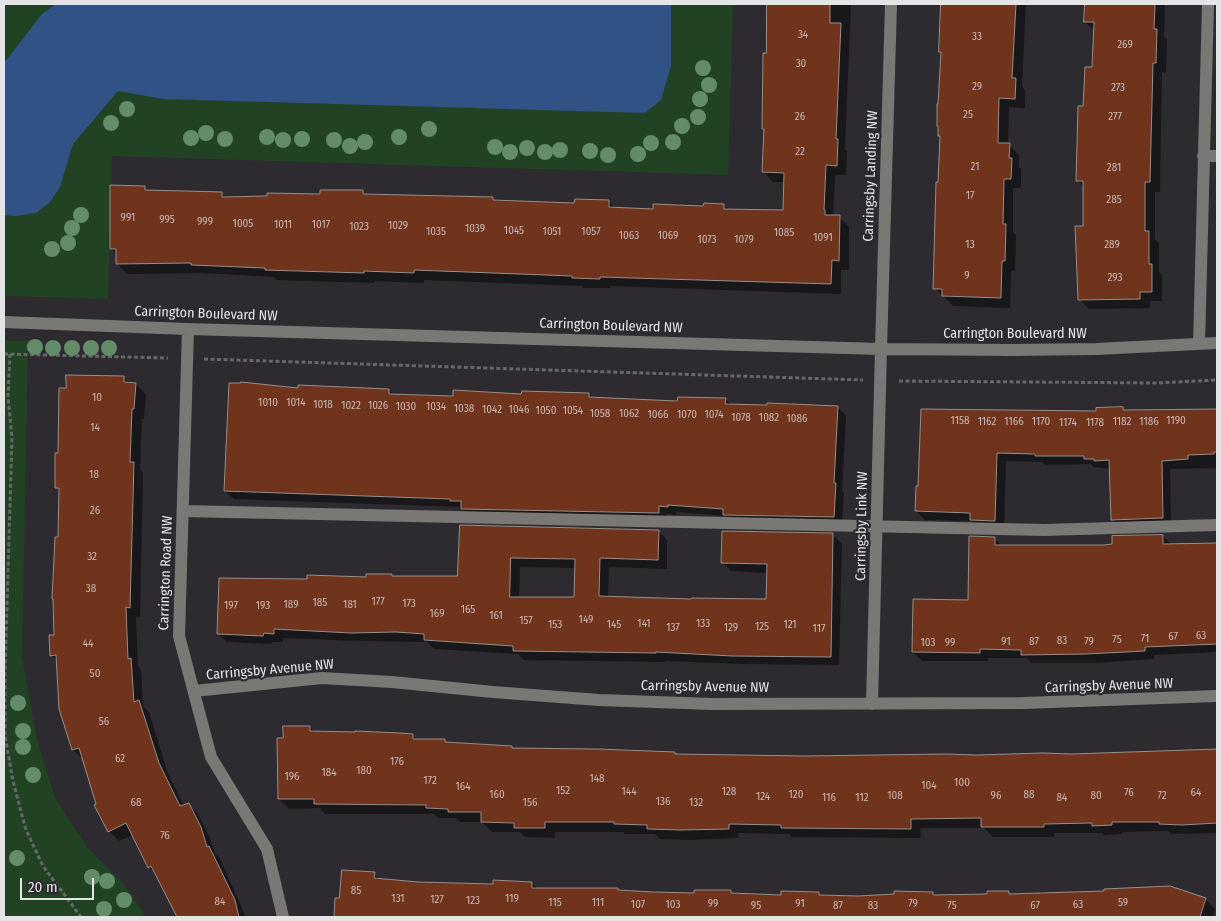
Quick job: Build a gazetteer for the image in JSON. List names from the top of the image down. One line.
{"streets":{"street":["Carringsby Landing NW","Carrington Boulevard NW","Carringsby Link NW","Carrington Road NW","Carringsby Avenue NW"]},"crossings":[["Carringsby Landing NW","Carrington Boulevard NW"],["Carringsby Landing NW","Carringsby Link NW"],["Carrington Boulevard NW","Carringsby Link NW"],["Carrington Boulevard NW","Carrington Road NW"],["Carringsby Link NW","Carringsby Avenue NW"],["Carrington Road NW","Carringsby Avenue NW"]],"house_numbers":["34","33","269","30","29","273","25","26","277","22","21","281","17","285","991","995","999","1005","1011","1017","1029","1023","1039","1045","1035","1051","1057","1085","1063","1069","1091","1073","1079","13","289","9","293","10","1010","1014","1018","1022","1026","1030","1034","1038","1042","1046","1050","1054","1058","1062","1066","1070","1074","1078","1082","1086","1158","1190","1162","1166","1170","1182","1186","1174","1178","14","18","26","32","38","177","185","173","189","181","197","193","165","169","161","149","157","141","133","153","145","121","125","137","129","117","63","67","71","75","83","91","87","79","103","99","44","50","56","62","176","180","184","196","148","172","100","104","164","152","144","128","76","64","160","120","88","108","96","80","72","124","116","112","84","136","68","156","132","76","85","131","119","127","123","84","115","111","59","99","91","79","107","103","63","95","87","83","75","67"],"scale_bar":"20 m"}
